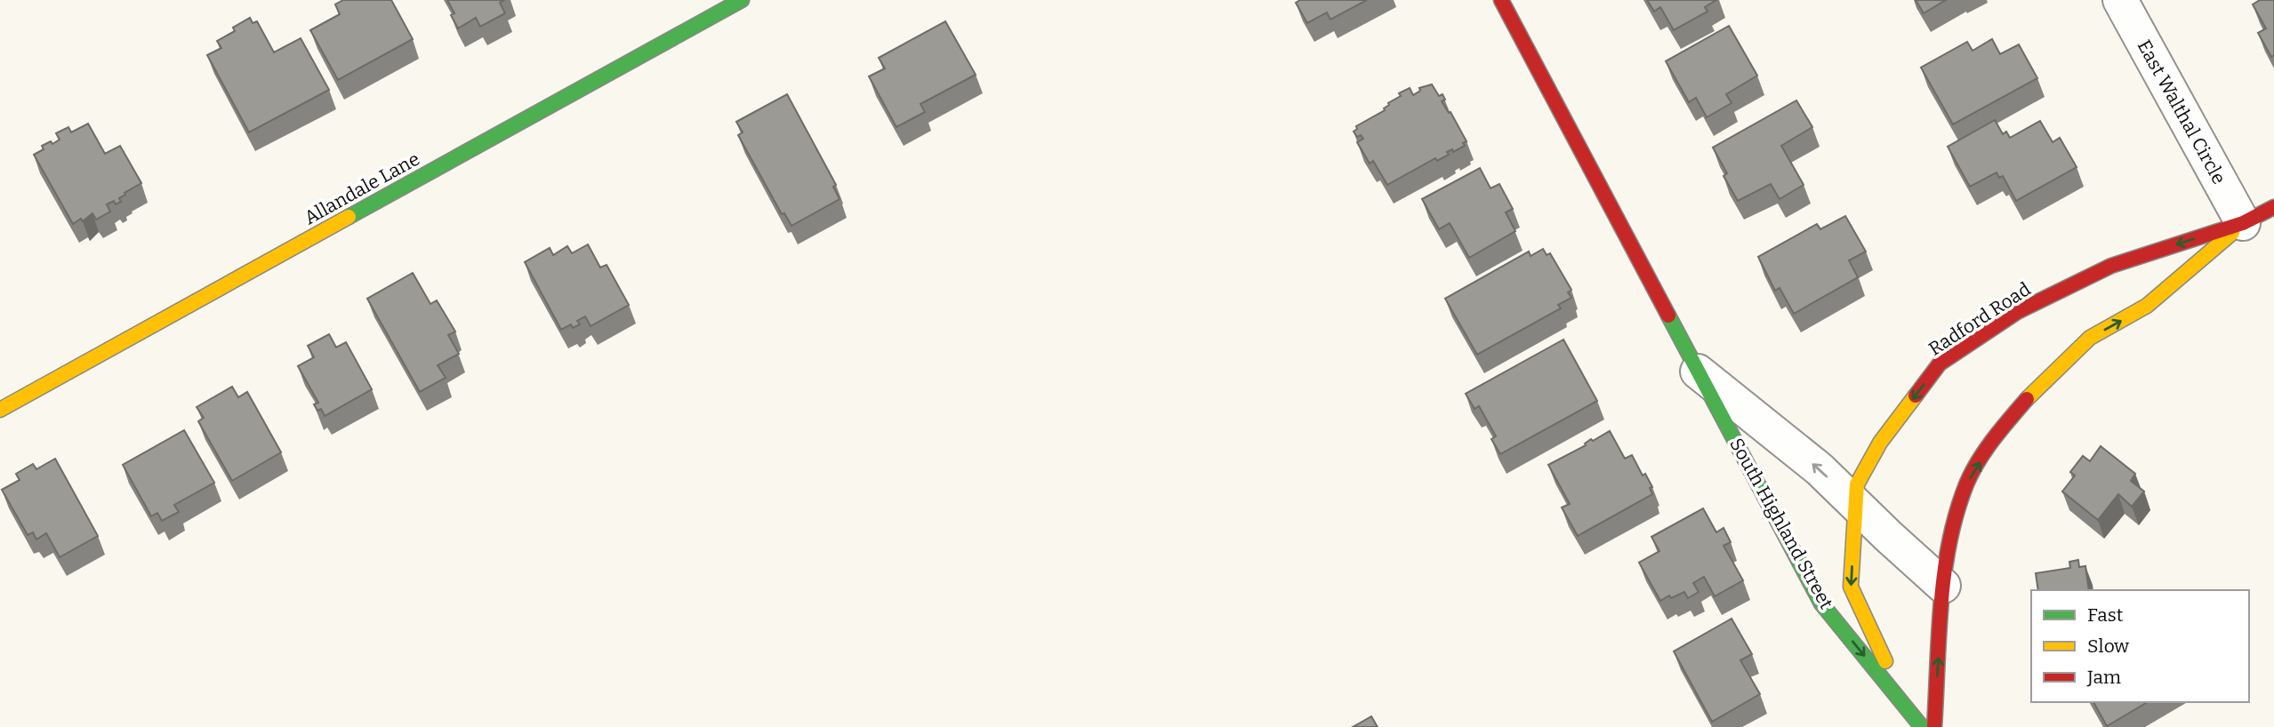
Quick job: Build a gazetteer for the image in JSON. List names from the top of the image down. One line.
{"streets":{"street":["East Walthal Circle","Allandale Lane","Radford Road","South Highland Street"]},"crossings":[["East Walthal Circle","Radford Road"],["Radford Road","South Highland Street"]],"legend":["Fast","Slow","Jam"]}
